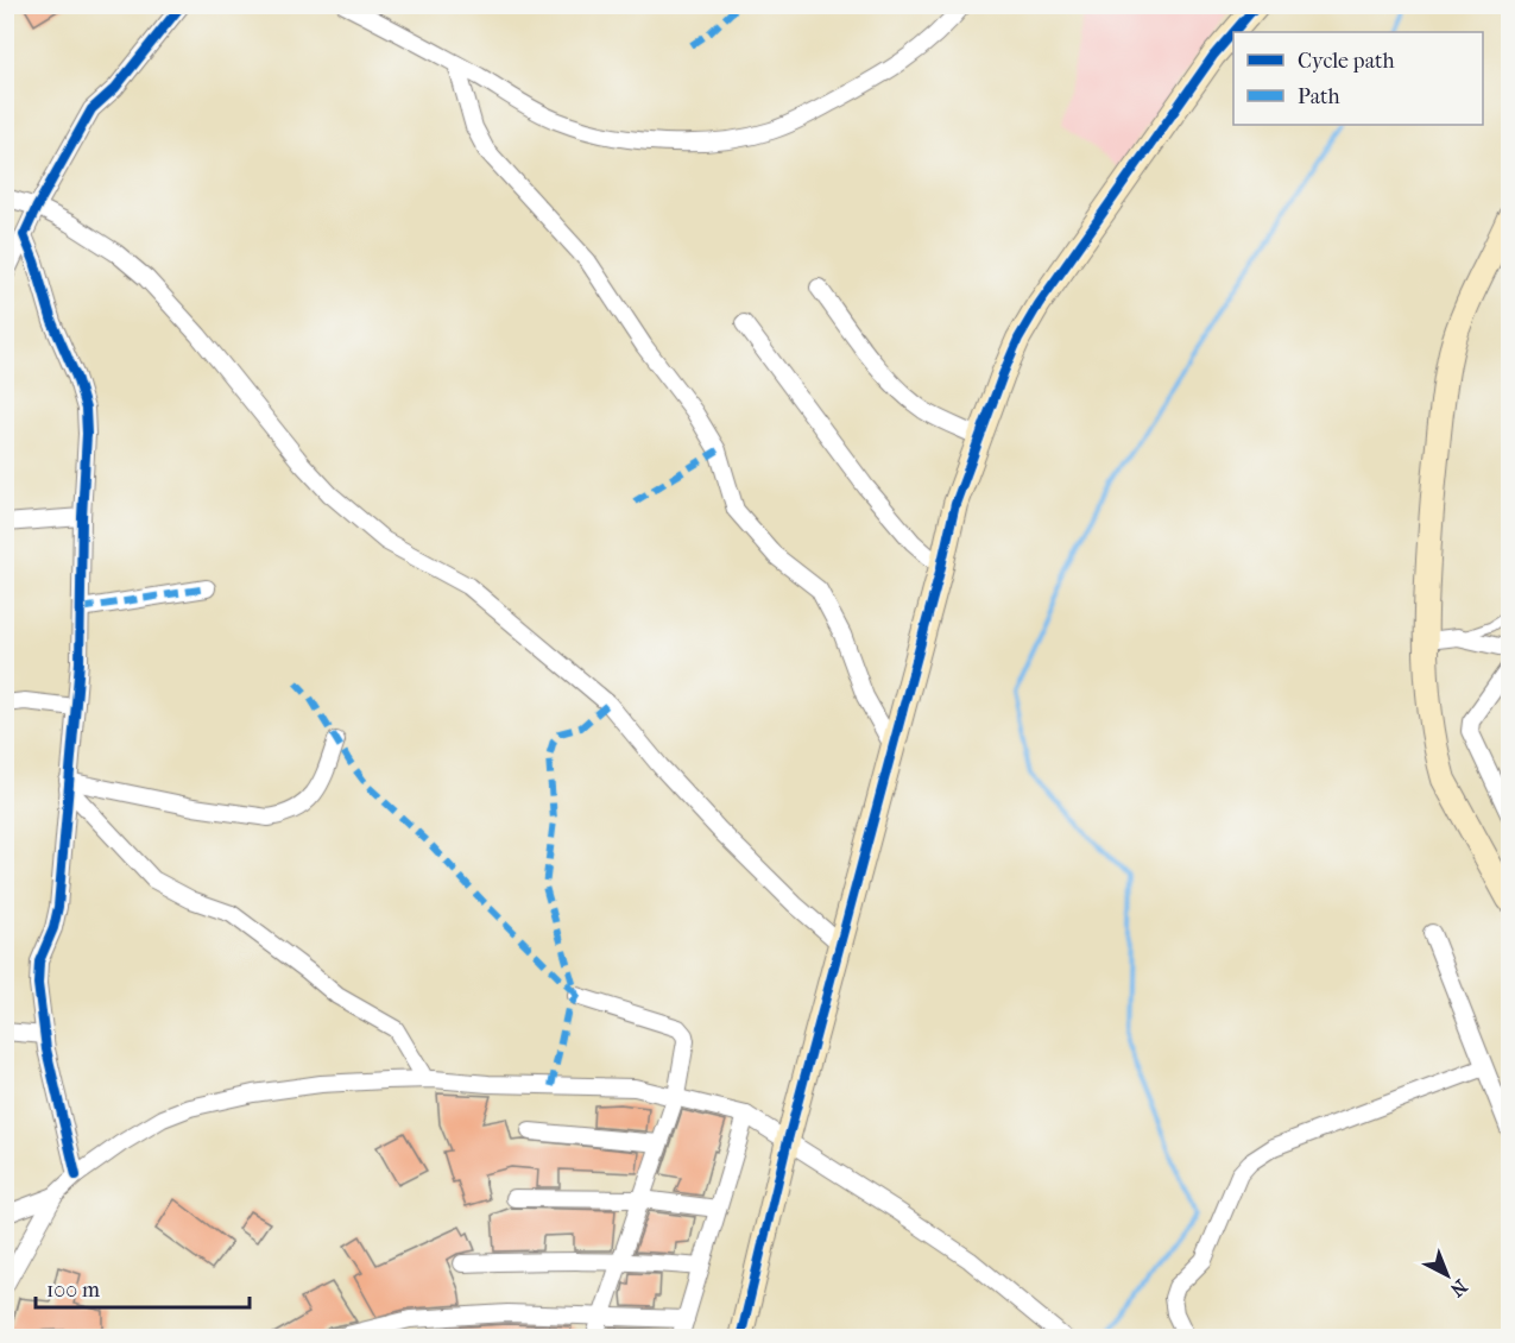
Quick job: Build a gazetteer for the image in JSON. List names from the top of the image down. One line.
{"legend":["Cycle path","Path"],"scale_bar":"100 m","north":"bottom right"}
